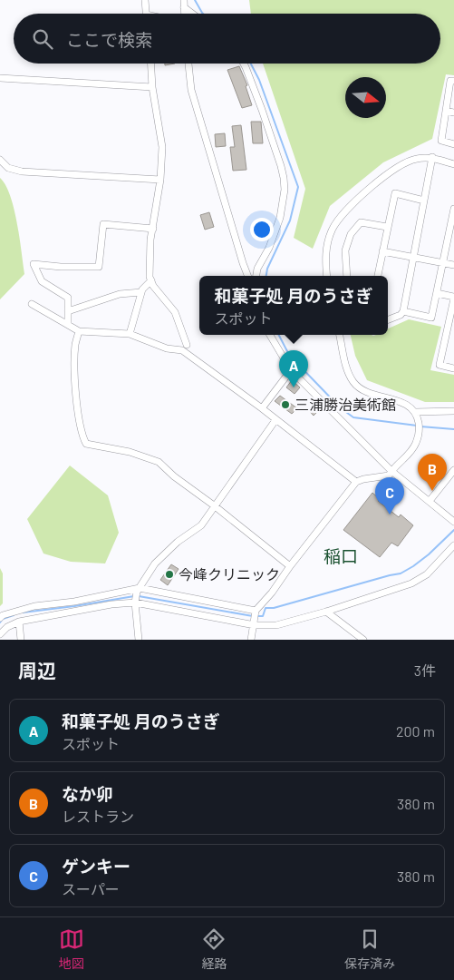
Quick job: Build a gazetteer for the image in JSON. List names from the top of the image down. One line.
{"districts":["稲口"],"places":["三浦勝治美術館","今峰クリニック"],"north":"right","page":{"search":"ここで検索","popup":["和菓子処 月のうさぎ","スポット"],"pins":["A","B","C"],"heading":["周辺","3件"],"list":[{"mark":"A","name":"和菓子処 月のうさぎ","note":"スポット","value":"200 m"},{"mark":"B","name":"なか卯","note":"レストラン","value":"380 m"},{"mark":"C","name":"ゲンキー","note":"スーパー","value":"380 m"}],"nav":["地図","経路","保存済み"]}}
